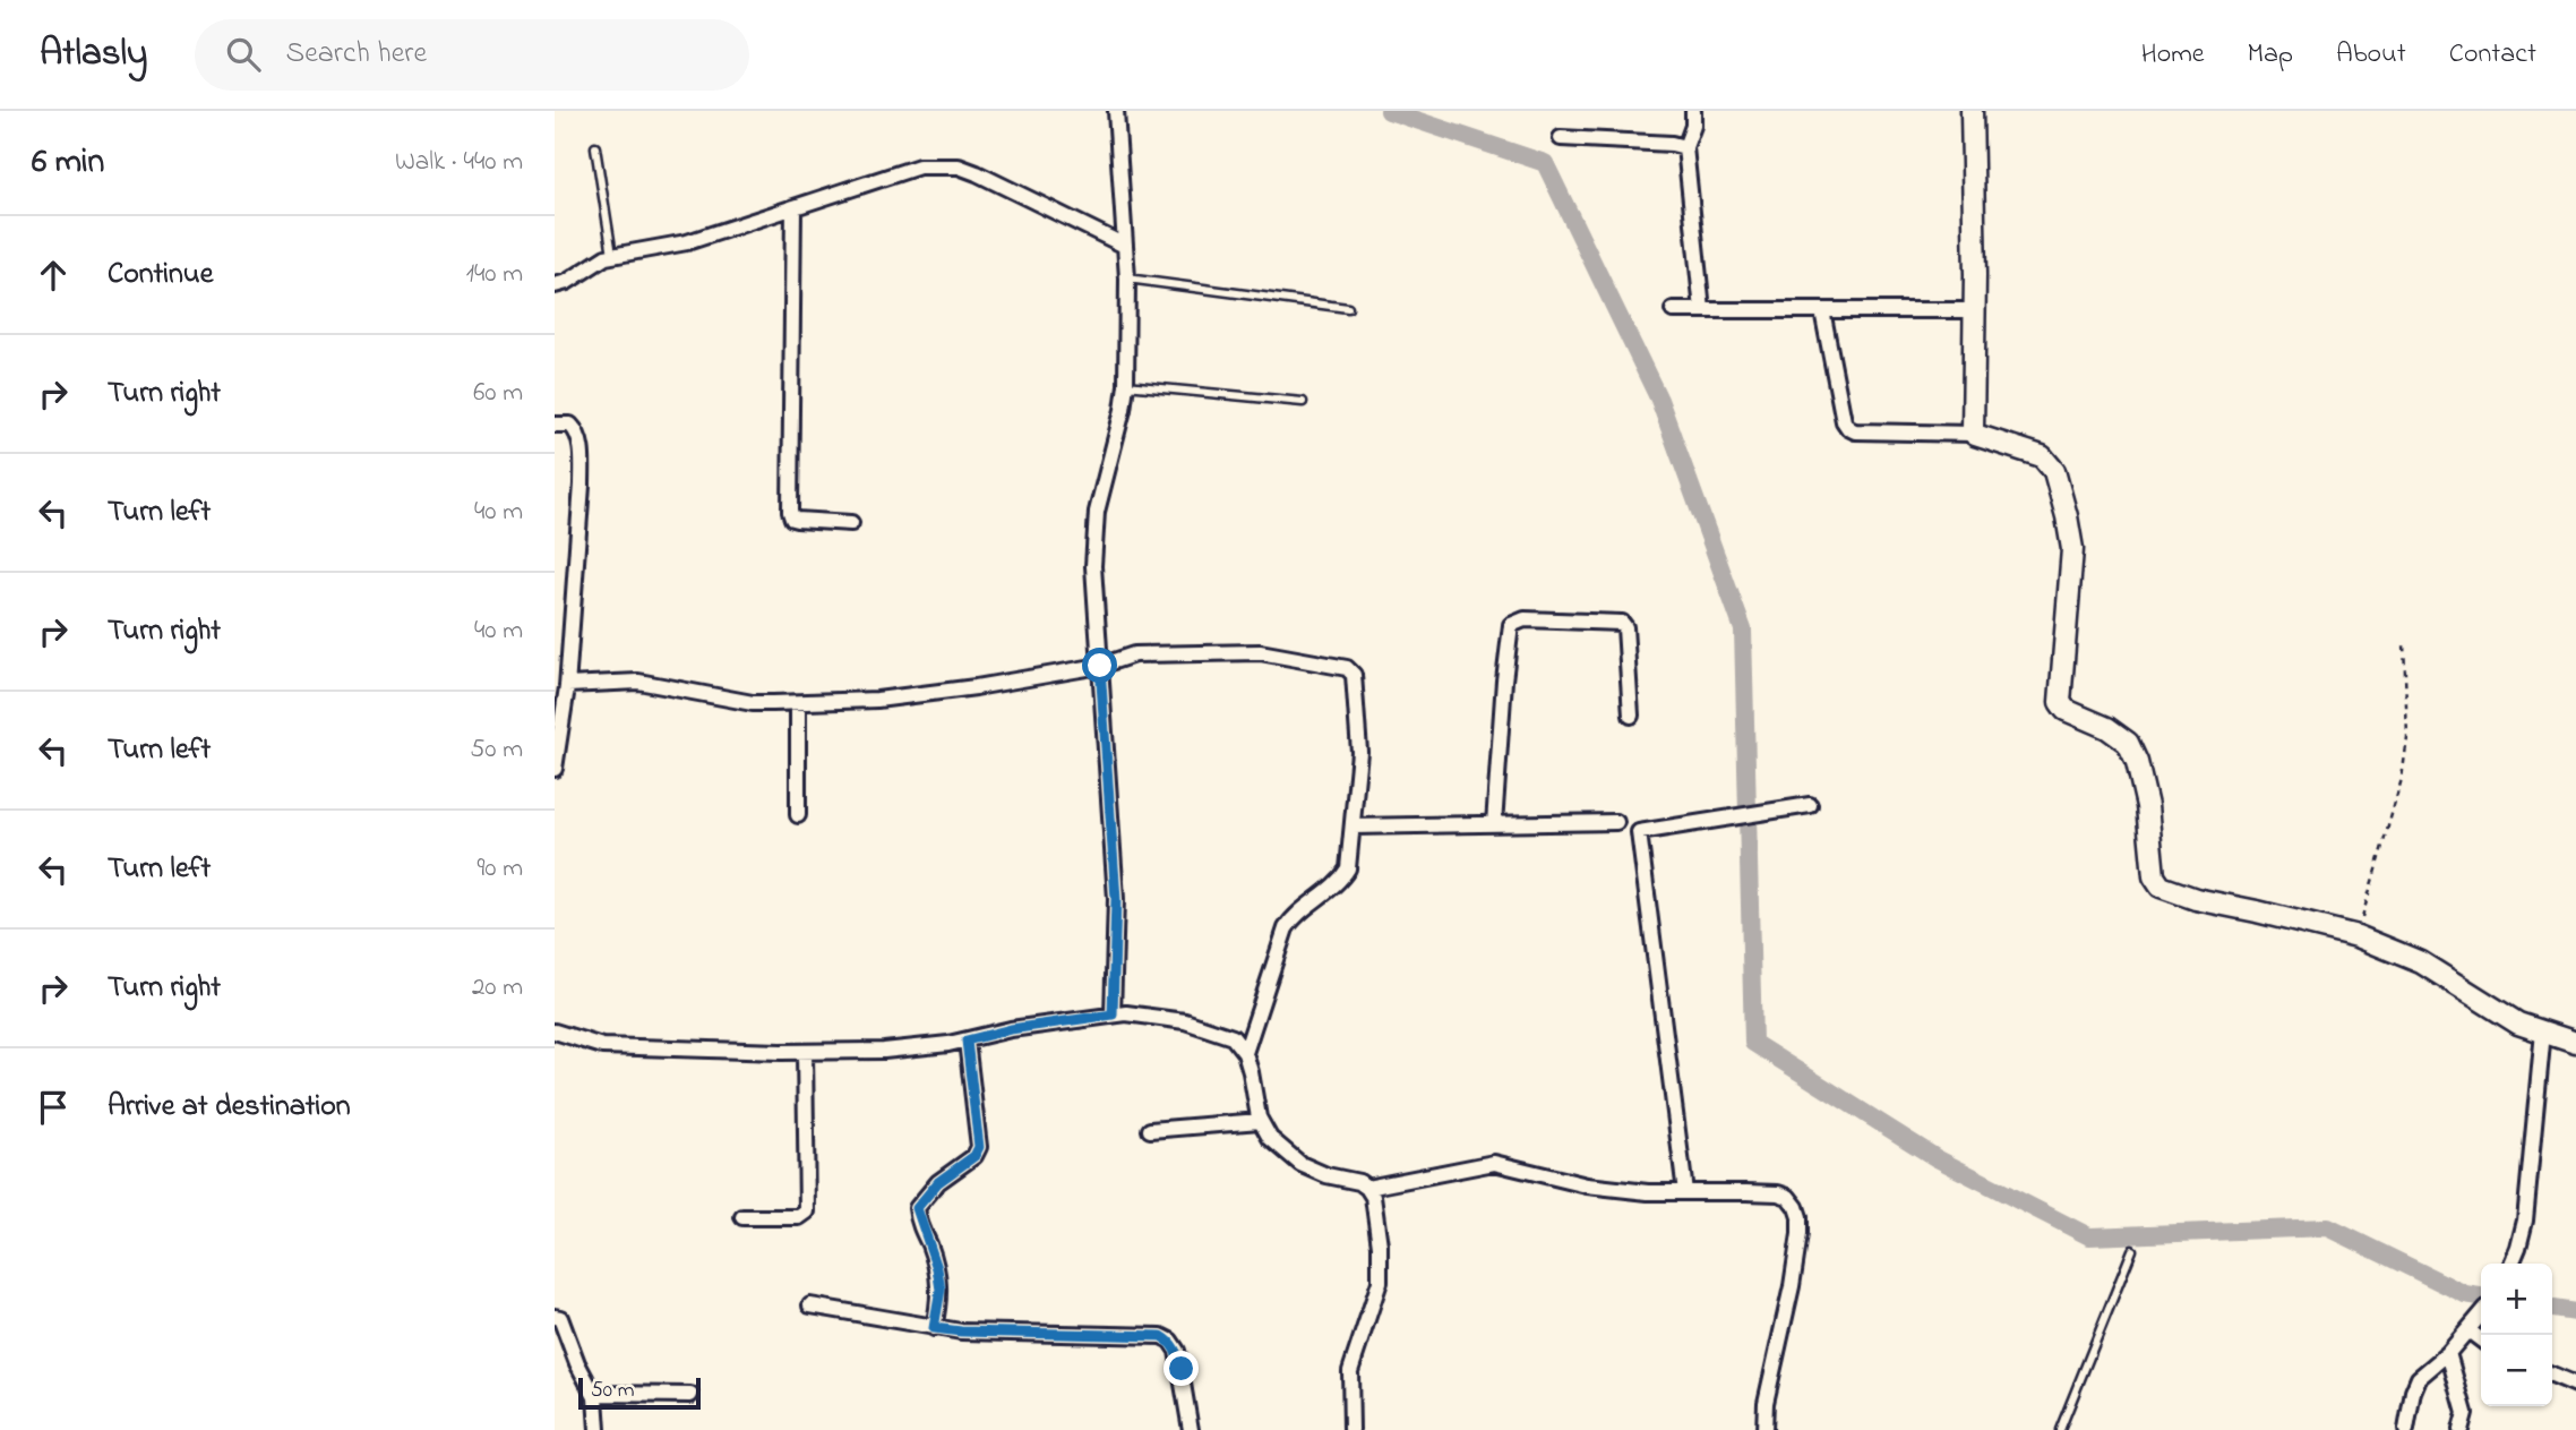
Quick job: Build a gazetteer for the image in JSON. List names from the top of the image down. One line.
{"scale_bar":"50 m","page":{"header":"Atlasly","search":"Search here","nav":["Home","Map","About","Contact"],"heading":["6 min","Walk · 440 m"],"list":[["Continue","140 m"],["Turn right","60 m"],["Turn left","40 m"],["Turn right","40 m"],["Turn left","50 m"],["Turn left","90 m"],["Turn right","20 m"],"Arrive at destination"],"map_buttons":["+","−"],"scale":"50 m"}}
